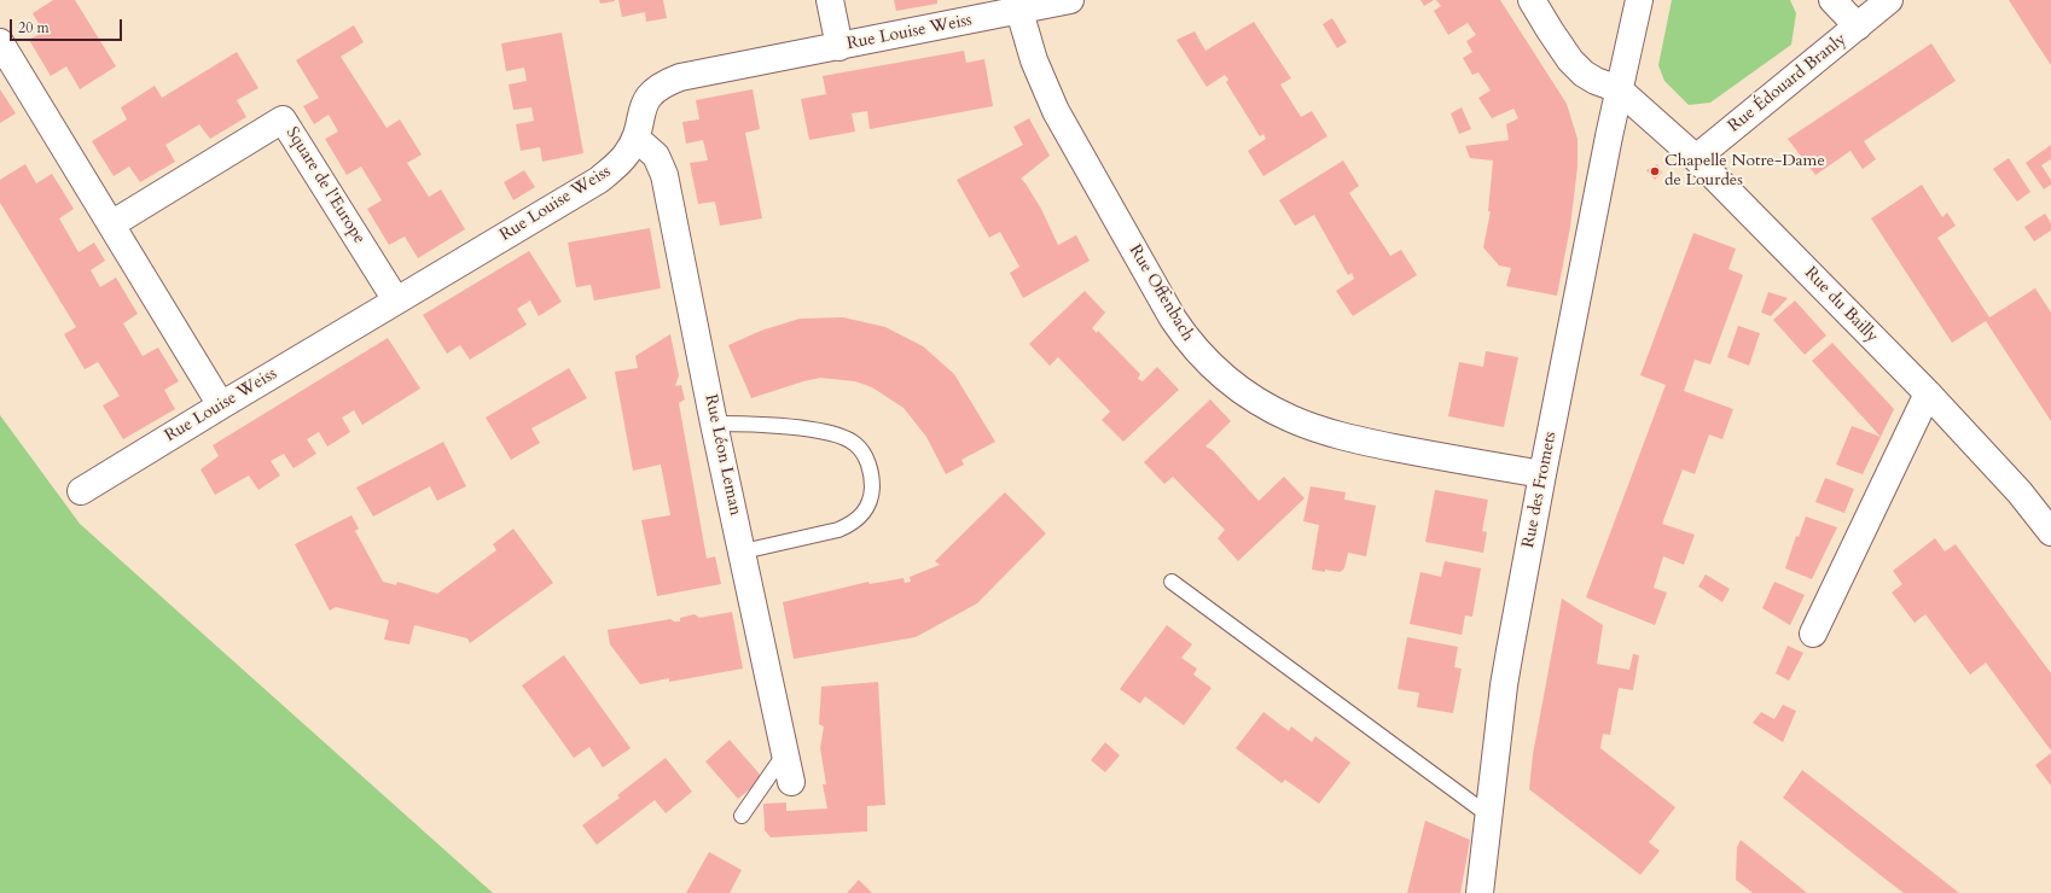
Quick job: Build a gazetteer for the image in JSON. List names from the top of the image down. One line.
{"streets":{"street":["Rue Louise Weiss","Rue Édouard Branly","Square de l'Europe","Rue Offenbach","Rue du Bailly","Rue Léon Leman","Rue des Fromets"]},"crossings":[["Rue Louise Weiss","Square de l'Europe"],["Rue Louise Weiss","Rue Offenbach"],["Rue Louise Weiss","Rue Léon Leman"],["Rue Édouard Branly","Rue du Bailly"],["Rue Offenbach","Rue des Fromets"],["Rue du Bailly","Rue des Fromets"]],"places":["Chapelle Notre-Dame de Lourdes"],"scale_bar":"20 m"}
